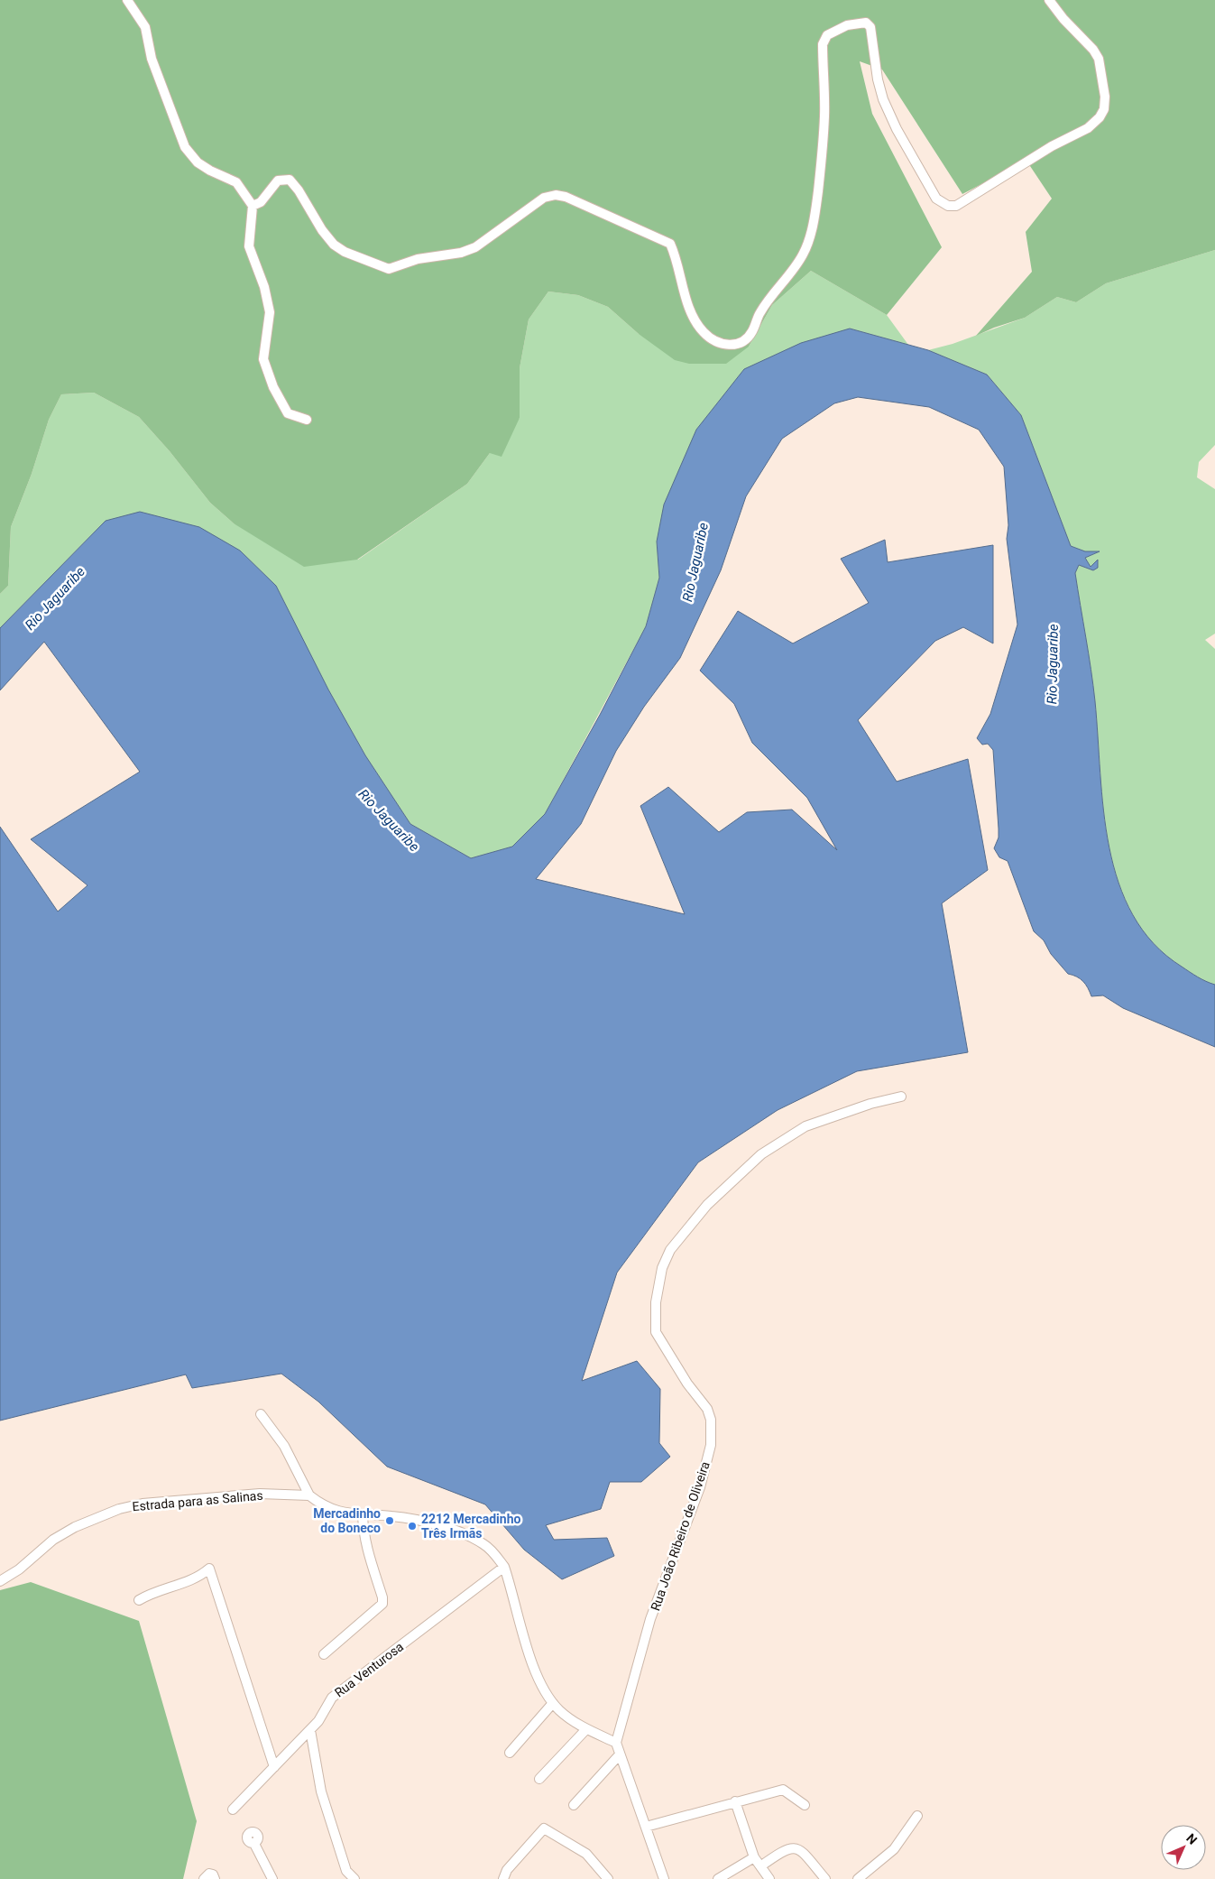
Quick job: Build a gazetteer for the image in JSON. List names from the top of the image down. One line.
{"streets":{"street":["Estrada para as Salinas","Rua João Ribeiro de Oliveira","Rua Venturosa"]},"water":["Rio Jaguaribe"],"places":["Mercadinho do Boneco","2212 Mercadinho Três Irmãs"],"north":"top right"}
